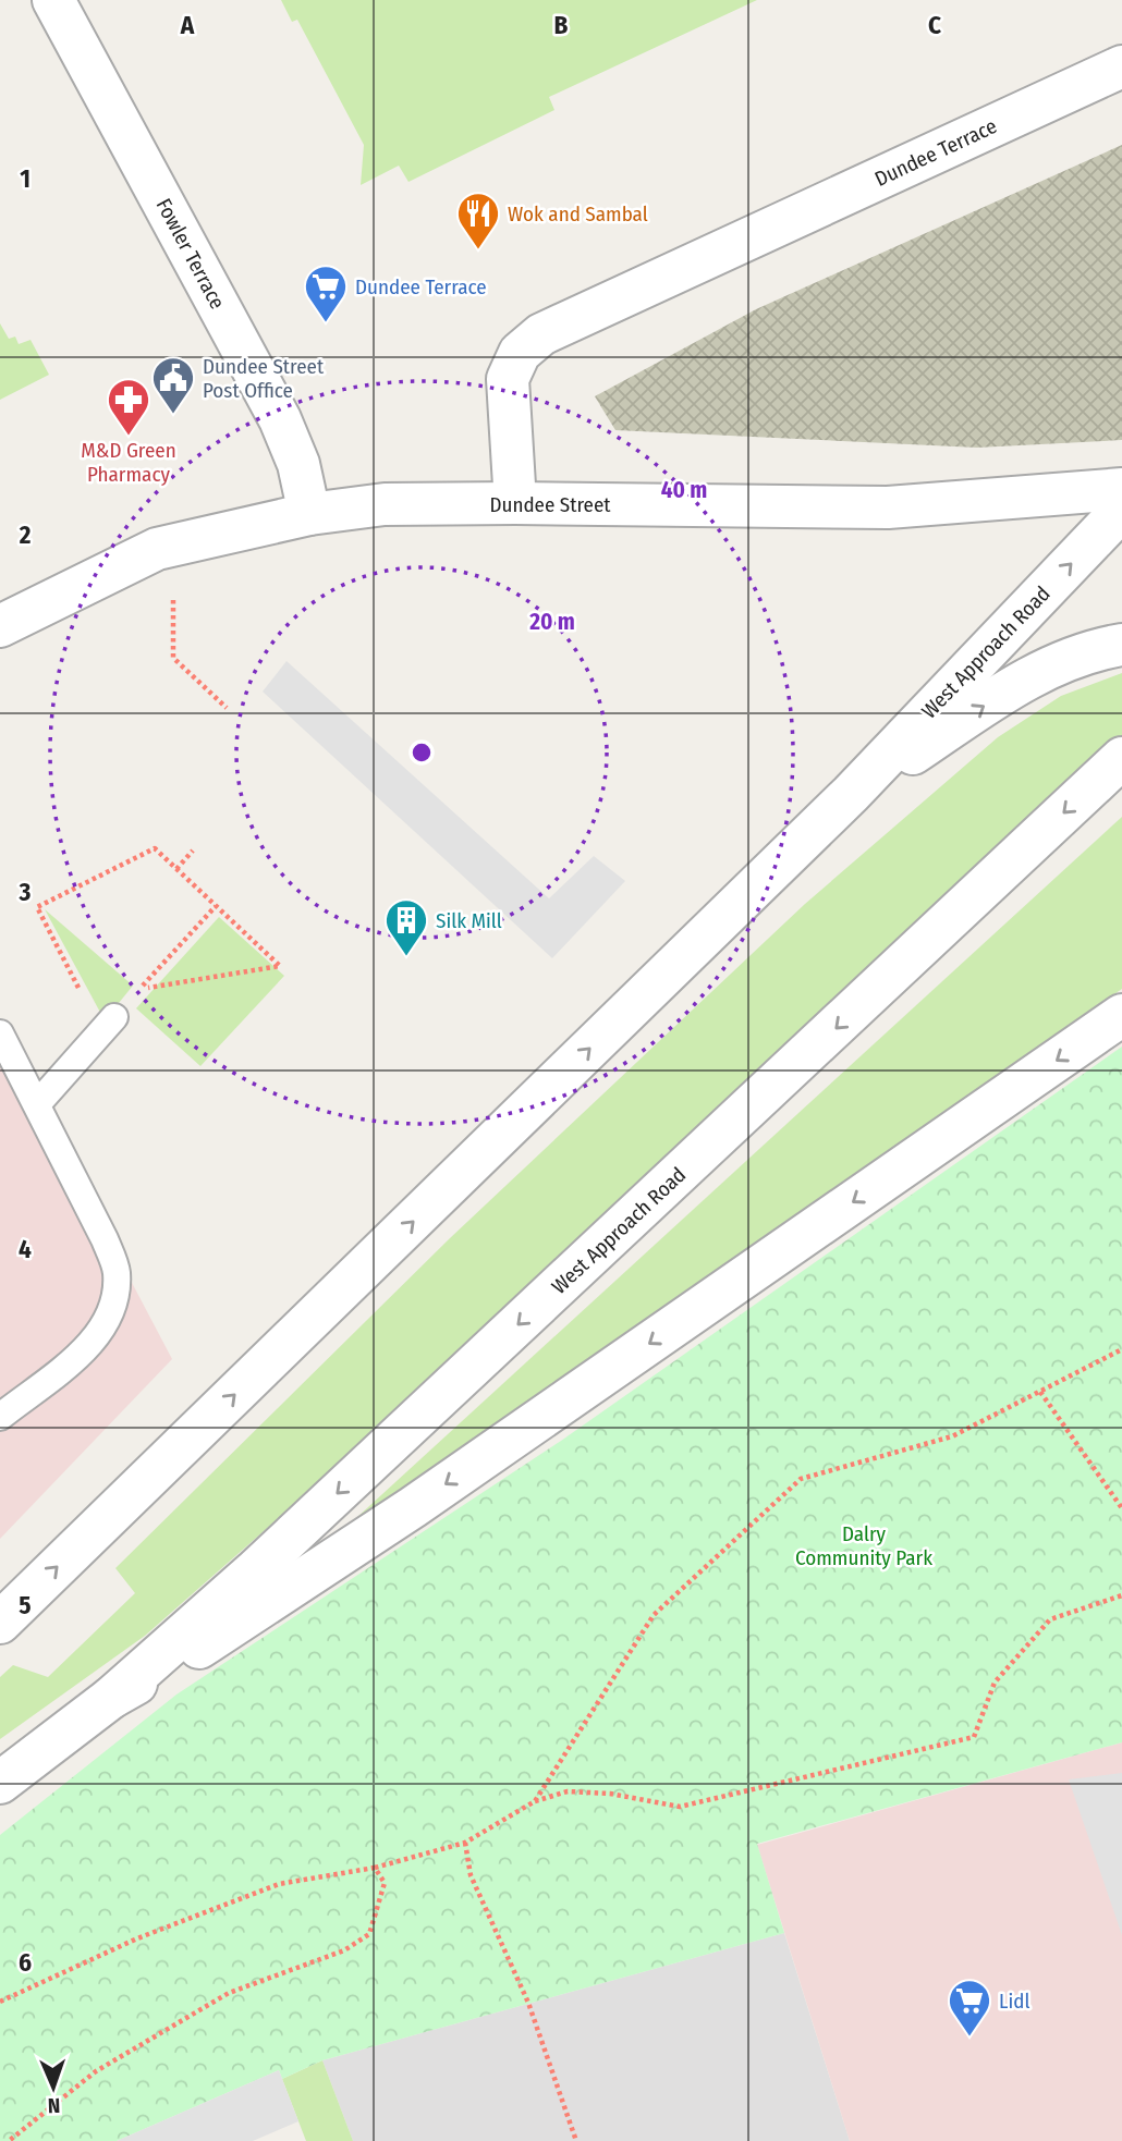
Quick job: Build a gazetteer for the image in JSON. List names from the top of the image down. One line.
{"streets":{"street":["Dundee Terrace","Fowler Terrace","Dundee Street","West Approach Road"]},"crossings":[["Dundee Terrace","Dundee Street"],["Fowler Terrace","Dundee Street"]],"parks":["Dalry Community Park"],"places":{"restaurant":["Wok and Sambal"],"supermarket":["Dundee Terrace","Lidl"],"public building":["Dundee Street Post Office"],"pharmacy":["M&D Green Pharmacy"],"building":["Silk Mill"]},"north":"bottom","grid":{"columns":["A","B","C"],"rows":["1","2","3","4","5","6"]},"rings":["40 m","20 m"]}
